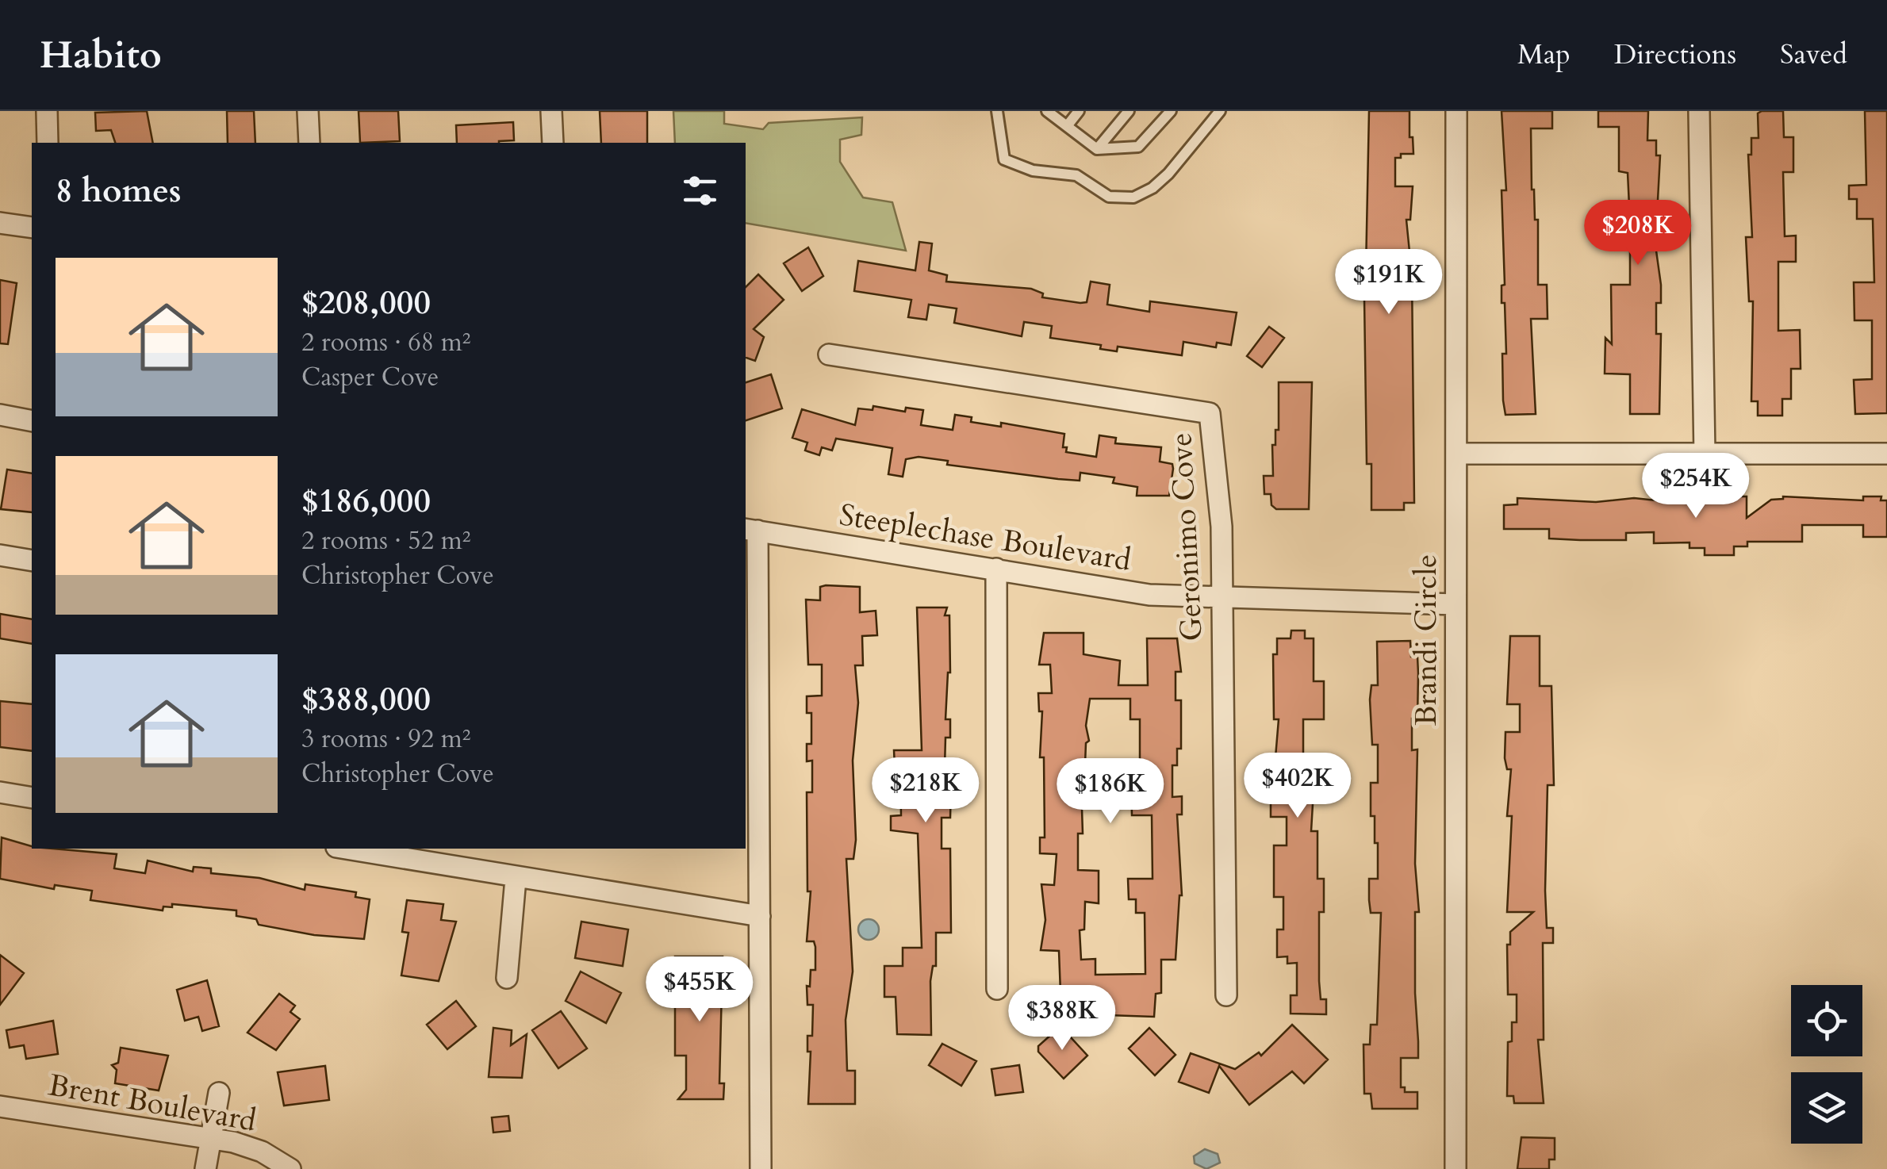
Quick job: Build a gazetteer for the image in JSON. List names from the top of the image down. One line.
{"streets":{"street":["Geronimo Cove","Steeplechase Boulevard","Brandi Circle","Brent Boulevard"]},"crossings":[["Geronimo Cove","Steeplechase Boulevard"],["Steeplechase Boulevard","Brandi Circle"]],"page":{"header":"Habito","nav":["Map","Directions","Saved"],"heading":"8 homes","price":["$208K","$191K","$254K","$402K","$218K","$186K","$455K","$388K"],"list":[{"name":"$208,000","note":"2 rooms · 68 m² · Casper Cove"},{"name":"$186,000","note":"2 rooms · 52 m² · Christopher Cove"},{"name":"$388,000","note":"3 rooms · 92 m² · Christopher Cove"}]}}
